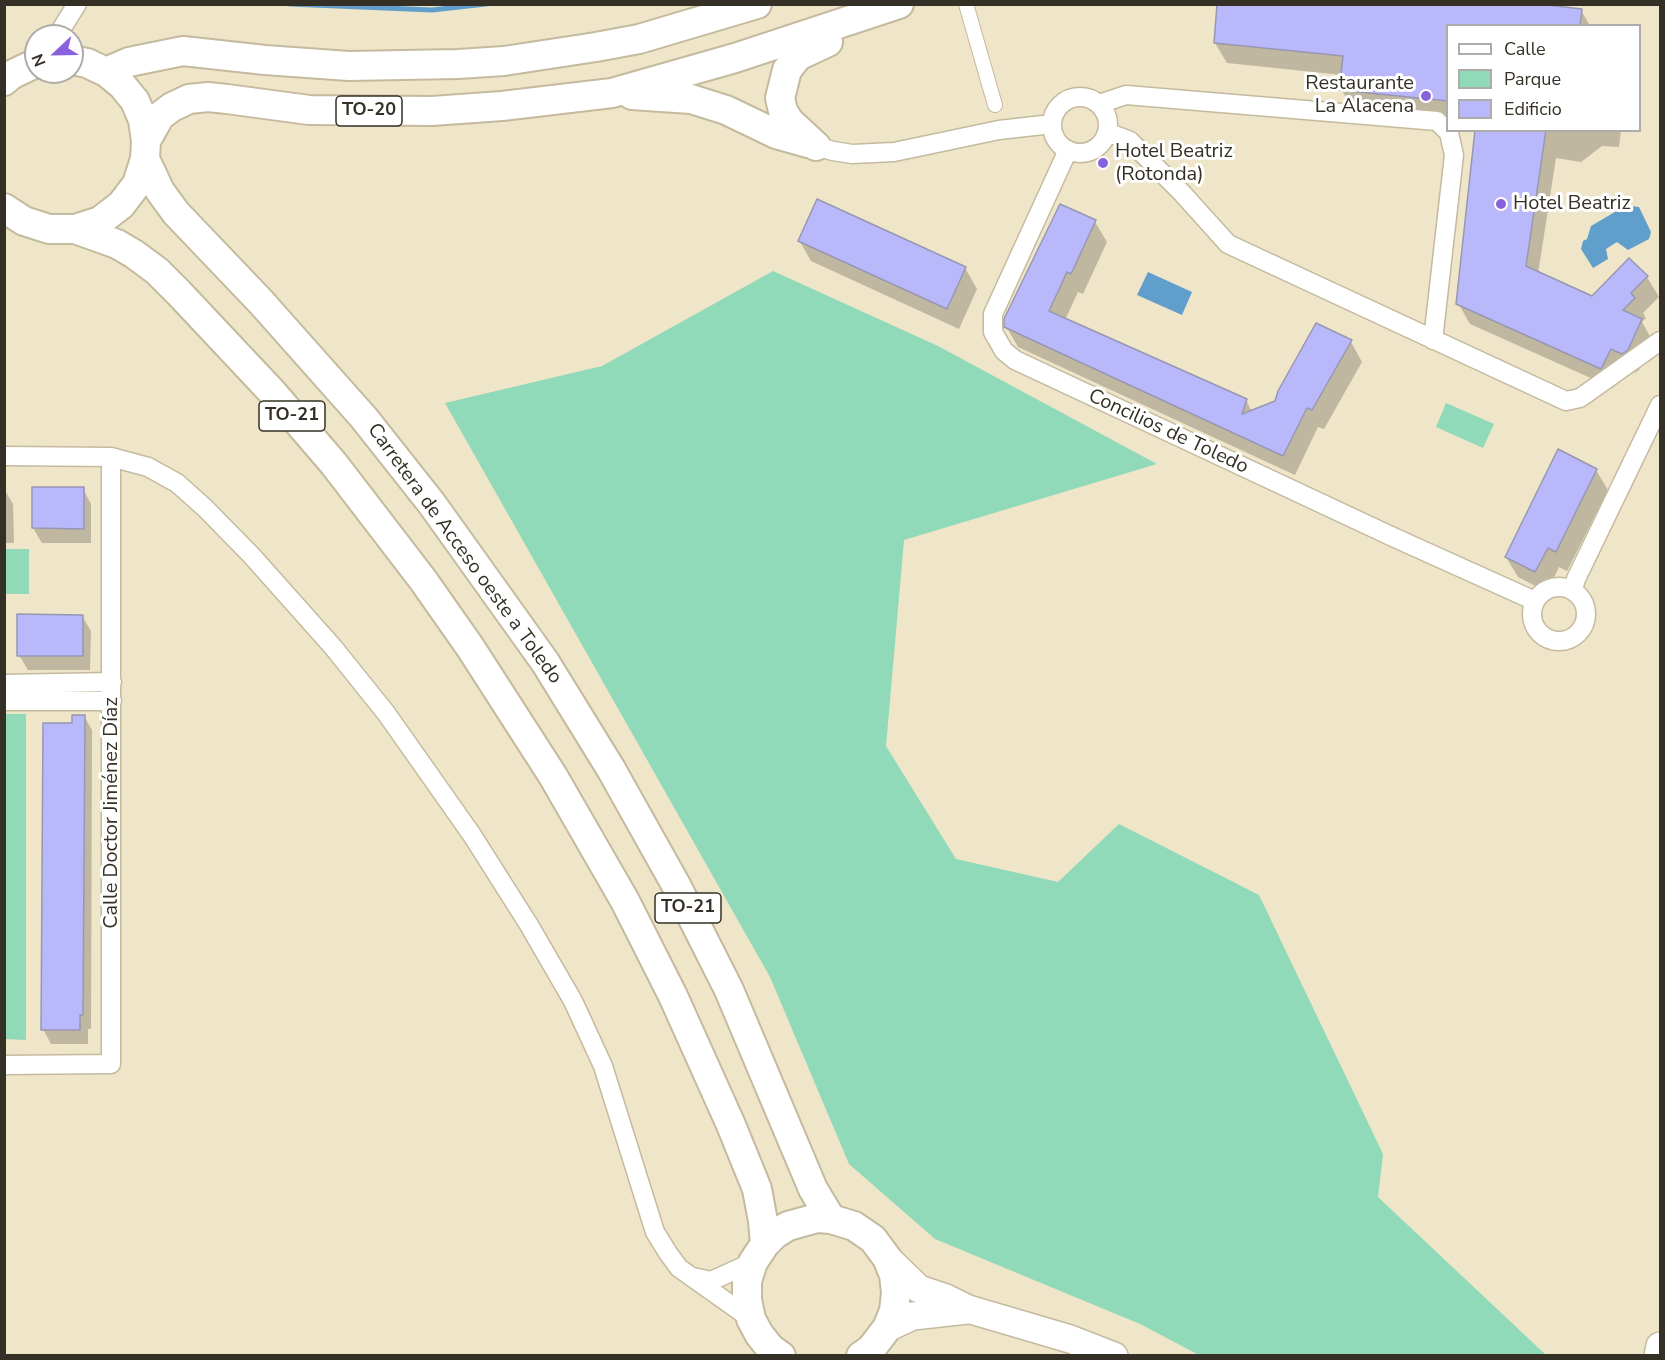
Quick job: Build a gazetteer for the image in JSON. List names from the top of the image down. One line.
{"streets":{"highway":["TO-20","TO-21","Carretera de Acceso oeste a Toledo"],"street":["Concilios de Toledo","Calle Doctor Jiménez Díaz"]},"crossings":[["TO-20","TO-21"],["TO-20","Carretera de Acceso oeste a Toledo"]],"places":["Restaurante La Alacena","Hotel Beatriz (Rotonda)","Hotel Beatriz"],"legend":["Calle","Parque","Edificio"],"north":"left"}
